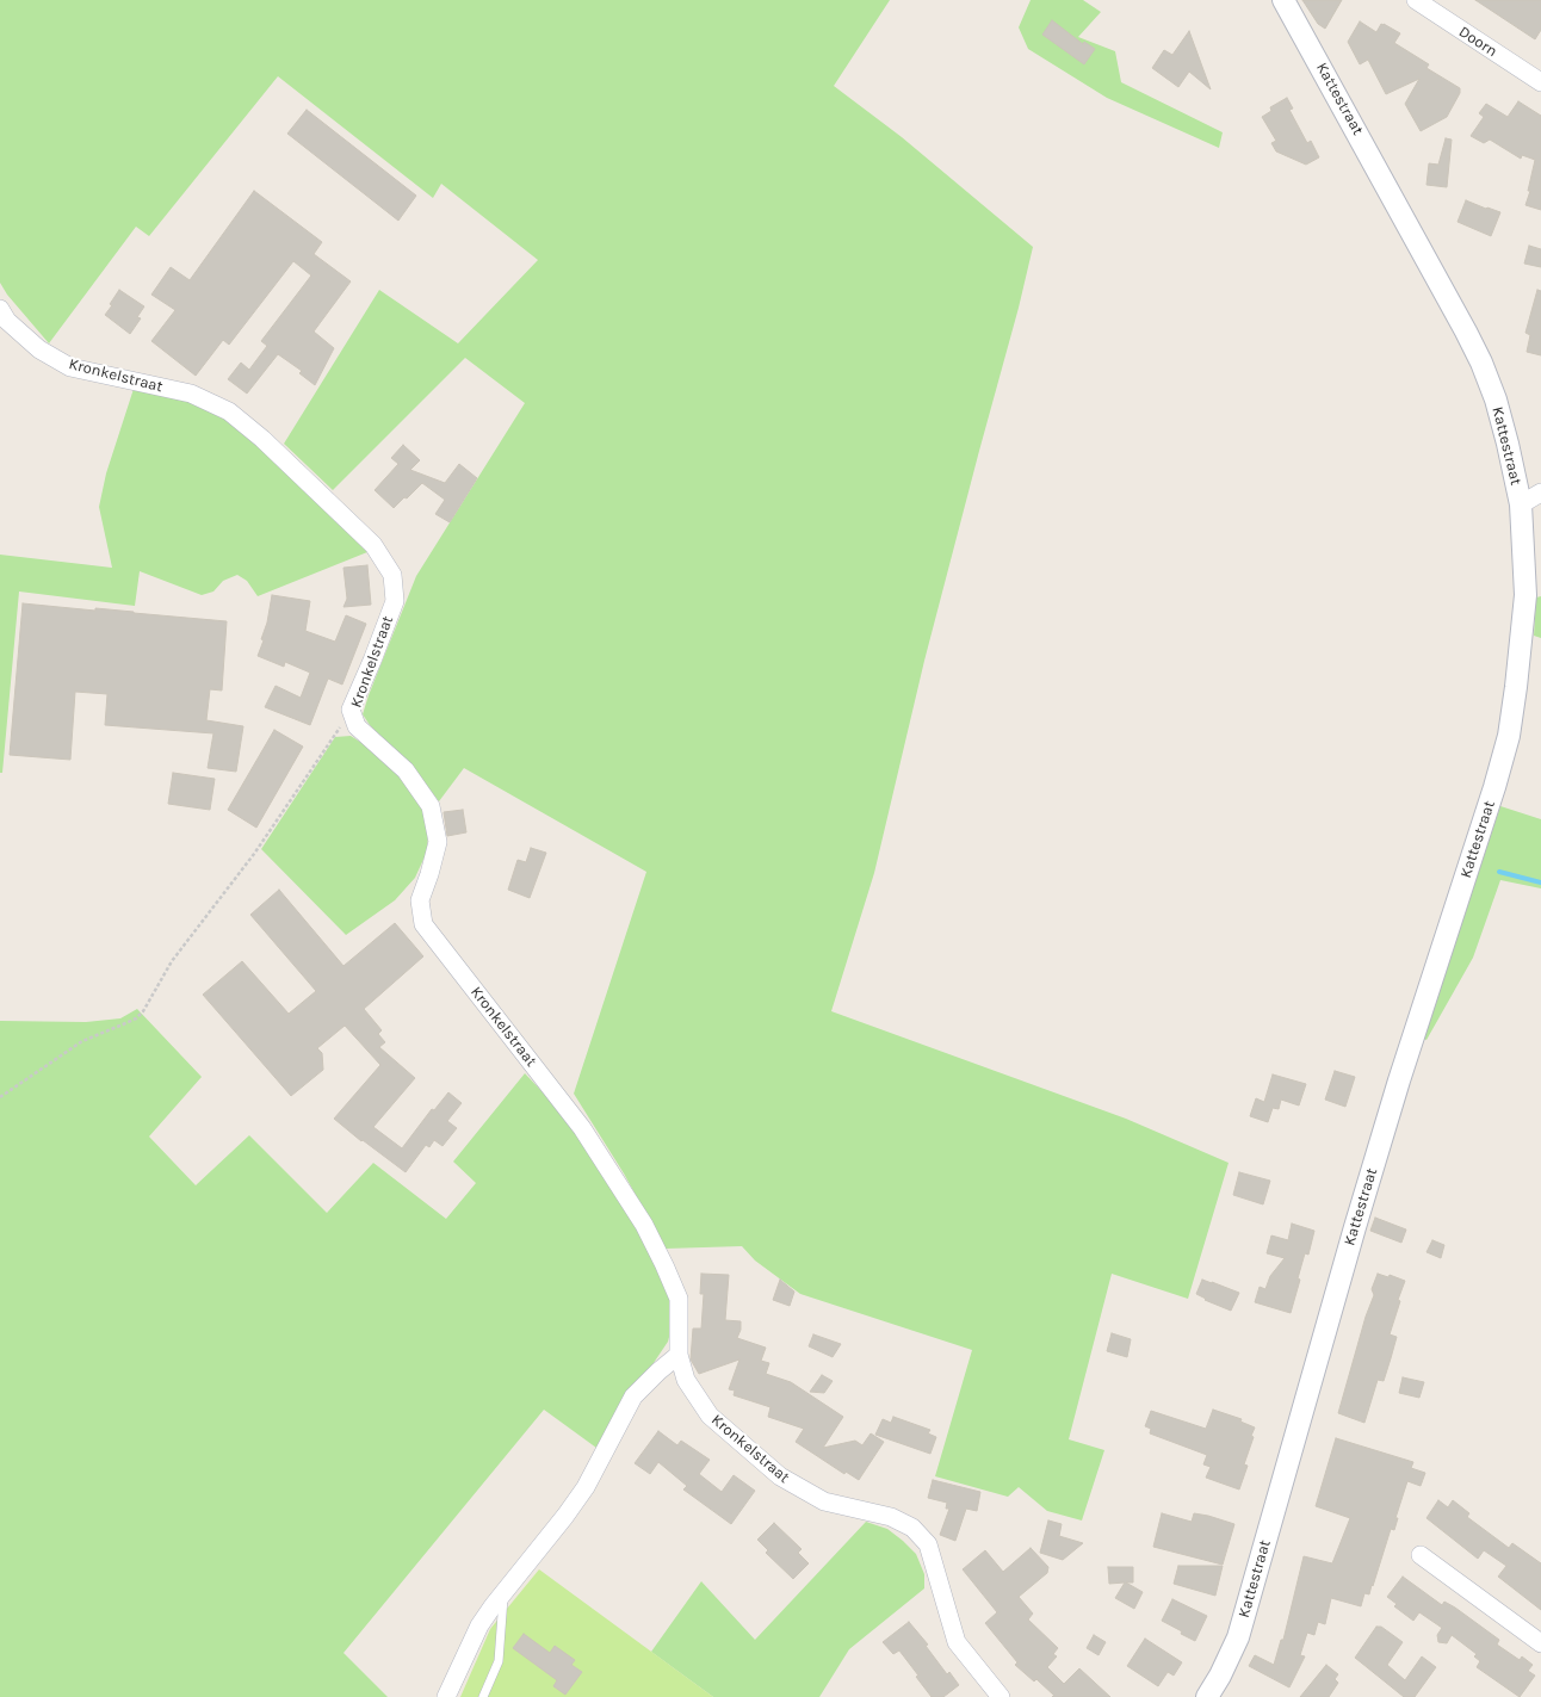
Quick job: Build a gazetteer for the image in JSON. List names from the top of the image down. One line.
{"streets":{"street":["Doorn","Kattestraat","Kronkelstraat"]}}
